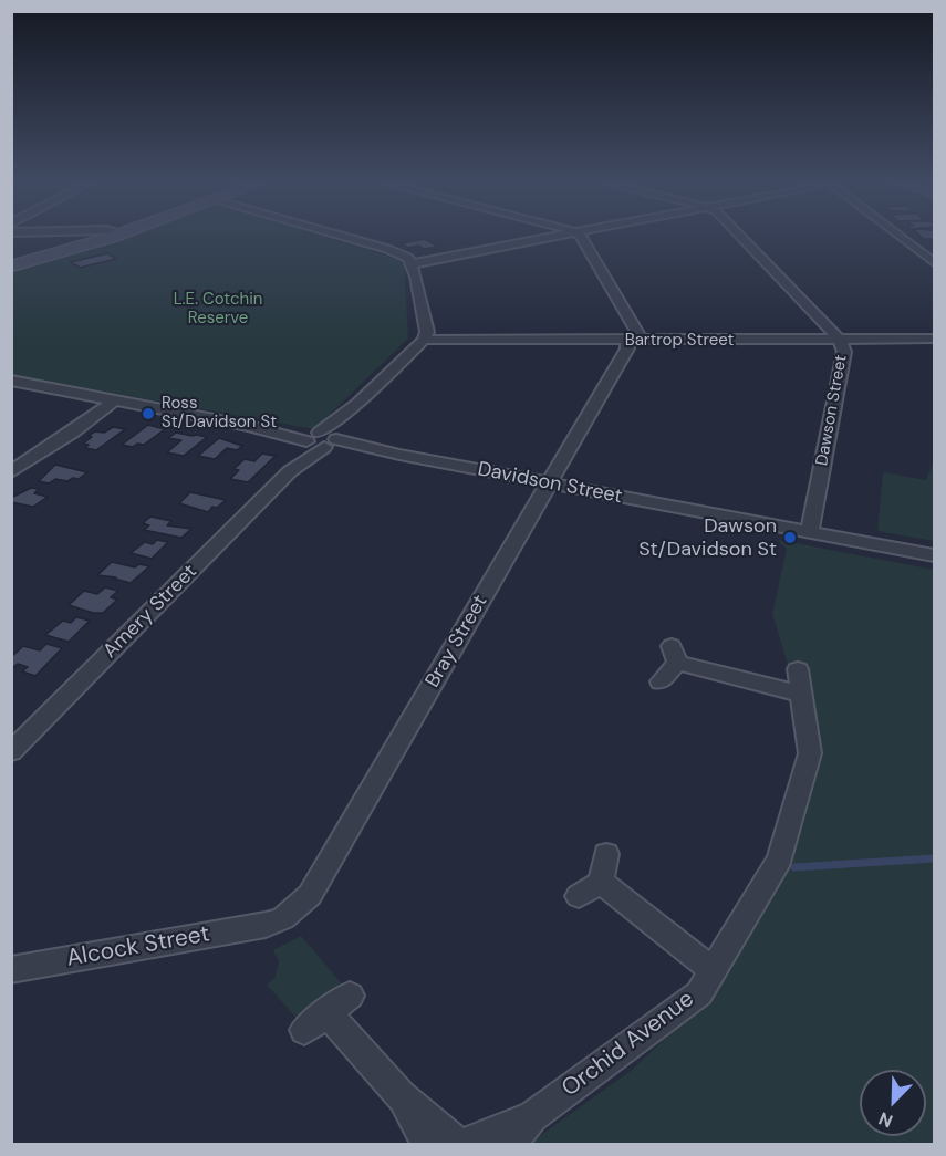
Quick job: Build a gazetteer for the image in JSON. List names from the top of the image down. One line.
{"streets":{"street":["Bartrop Street","Dawson Street","Davidson Street","Amery Street","Bray Street","Alcock Street","Orchid Avenue"]},"crossings":[["Bartrop Street","Dawson Street"],["Bartrop Street","Amery Street"],["Bartrop Street","Bray Street"],["Dawson Street","Davidson Street"],["Davidson Street","Amery Street"],["Davidson Street","Bray Street"],["Bray Street","Alcock Street"]],"parks":["L.E. Cotchin Reserve"],"places":["Ross St/Davidson St","Dawson St/Davidson St"],"north":"bottom left"}
